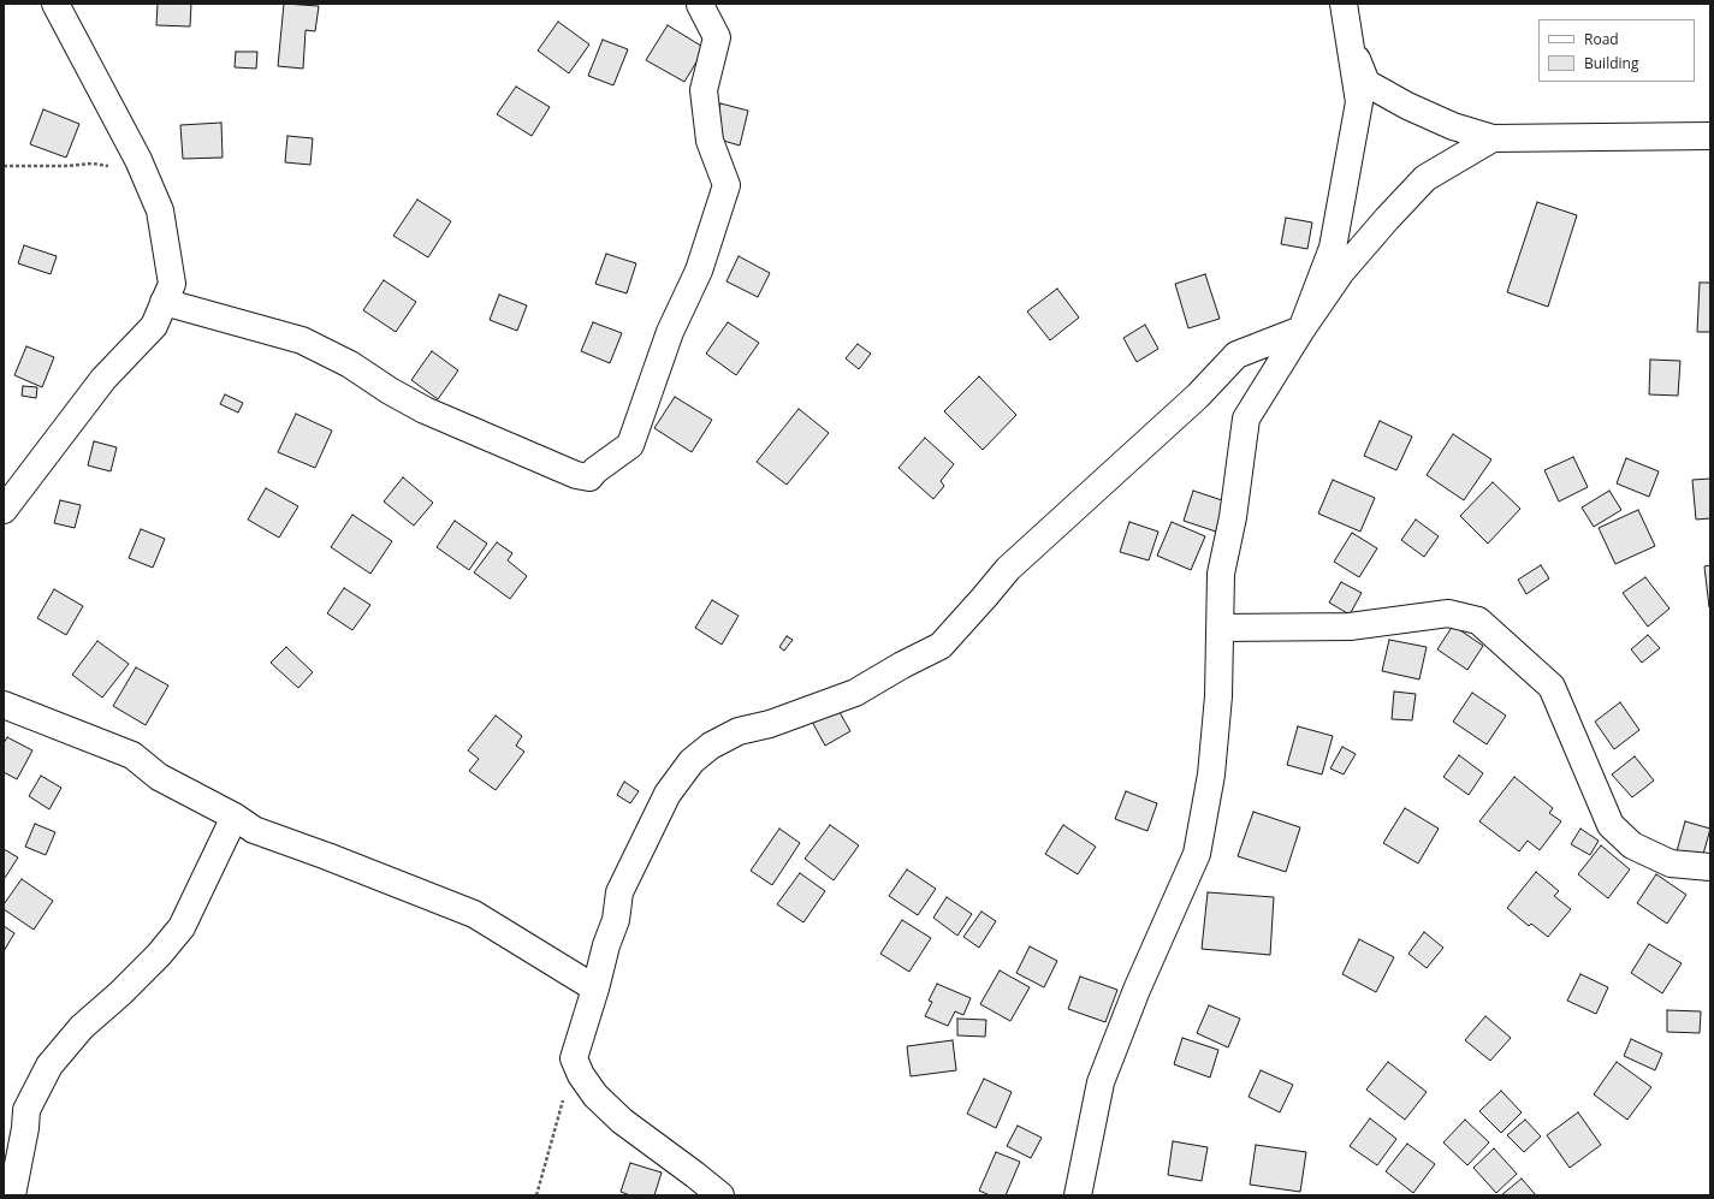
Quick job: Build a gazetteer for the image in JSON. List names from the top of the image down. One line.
{"legend":["Road","Building"]}
